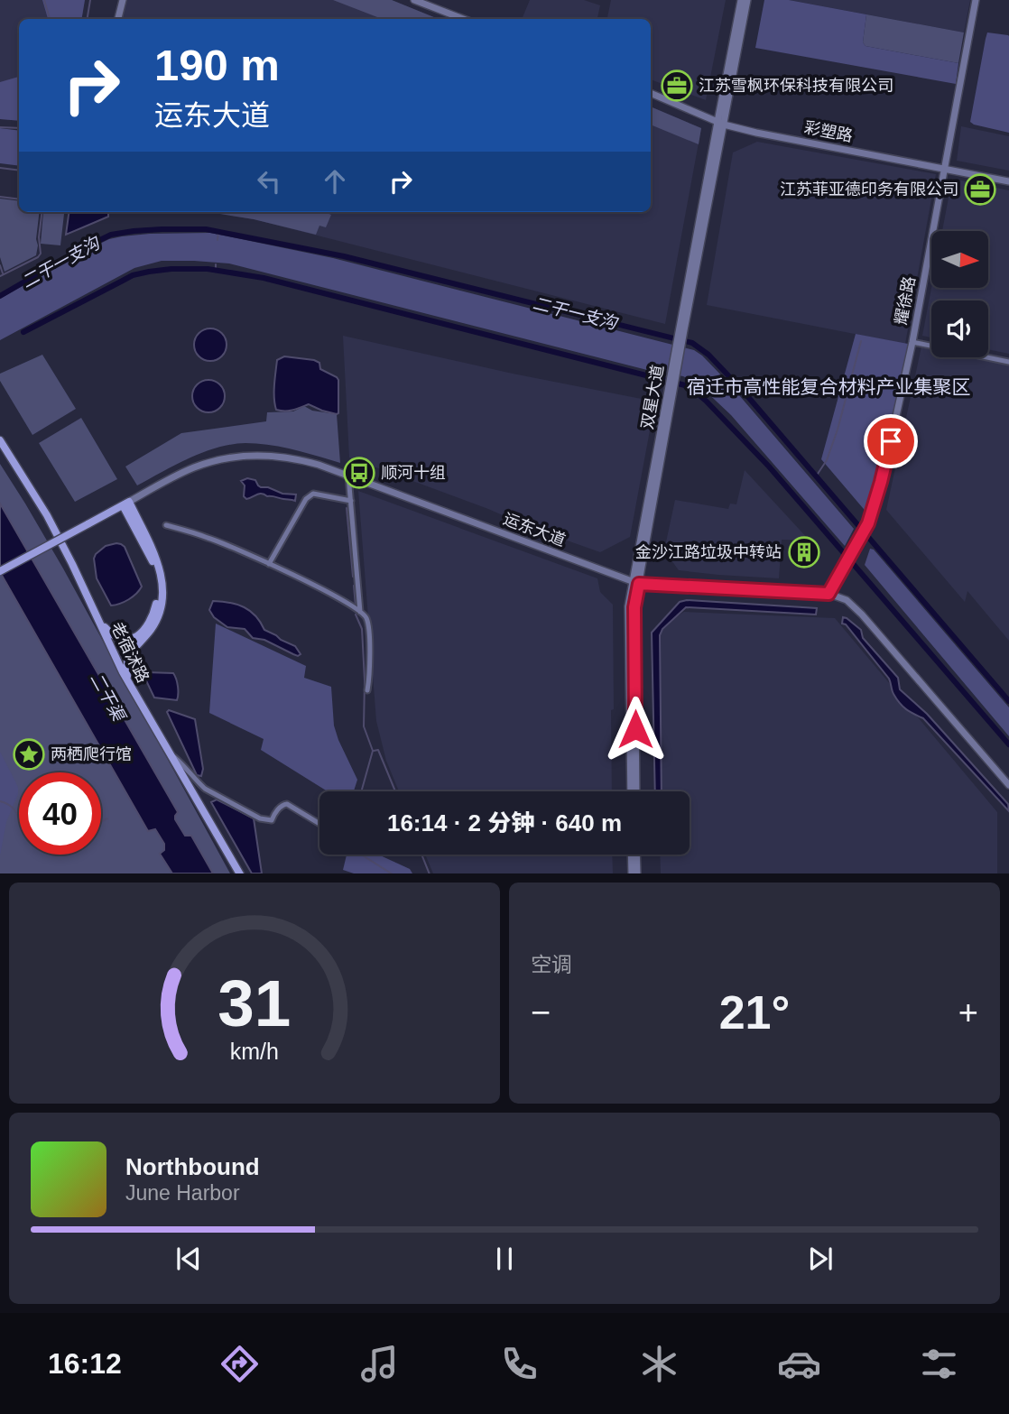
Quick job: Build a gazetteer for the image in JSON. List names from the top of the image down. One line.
{"streets":{"main road":["运东大道","老宿沭路"],"street":["彩塑路","耀徐路","双星大道"]},"crossings":[["彩塑路","耀徐路"],["彩塑路","双星大道"],["耀徐路","运东大道"],["双星大道","运东大道"]],"districts":["宿迁市高性能复合材料产业集聚区"],"water":["二干一支沟","二干渠"],"places":{"office":["江苏雪枫环保科技有限公司","江苏菲亚德印务有限公司"],"bus stop":["顺河十组"],"building":["金沙江路垃圾中转站"],"place":["两栖爬行馆"]},"north":"right","page":{"turn":["190 m","运东大道"],"limit":"40","trip":"16:14 · 2 分钟 · 640 m","tile":"空调","heat":["−","21°","+"],"song":["Northbound","June Harbor"],"tabs":"16:12","gauge":["31","km/h"]}}
